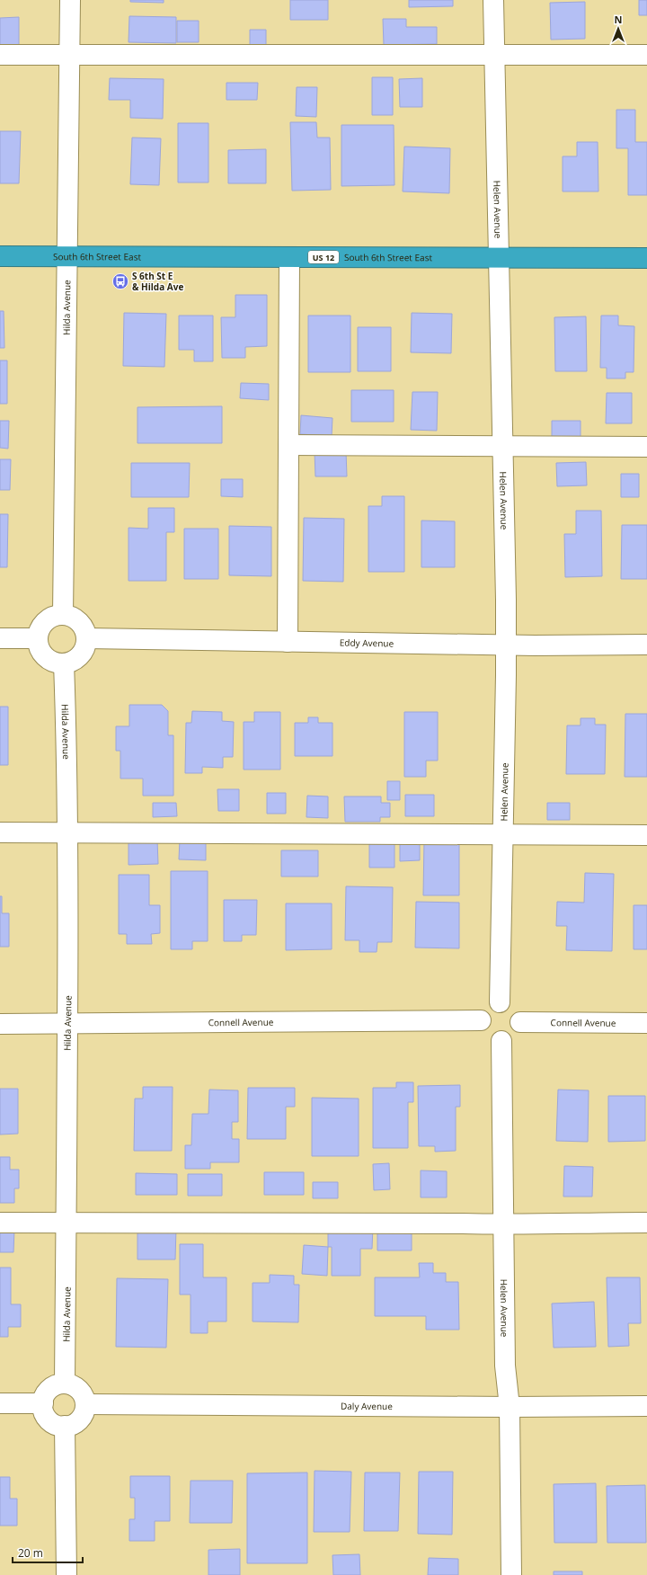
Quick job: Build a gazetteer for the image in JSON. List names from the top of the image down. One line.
{"streets":{"highway":["South 6th Street East","US 12"],"street":["Helen Avenue","Hilda Avenue","Eddy Avenue","Connell Avenue","Daly Avenue"]},"crossings":[["Helen Avenue","South 6th Street East"],["Helen Avenue","Eddy Avenue"],["Helen Avenue","Connell Avenue"],["Helen Avenue","Daly Avenue"],["South 6th Street East","Hilda Avenue"],["Hilda Avenue","Eddy Avenue"],["Hilda Avenue","Connell Avenue"],["Hilda Avenue","Daly Avenue"]],"places":{"bus stop":["S 6th St E & Hilda Ave"]},"scale_bar":"20 m","north":"top"}
